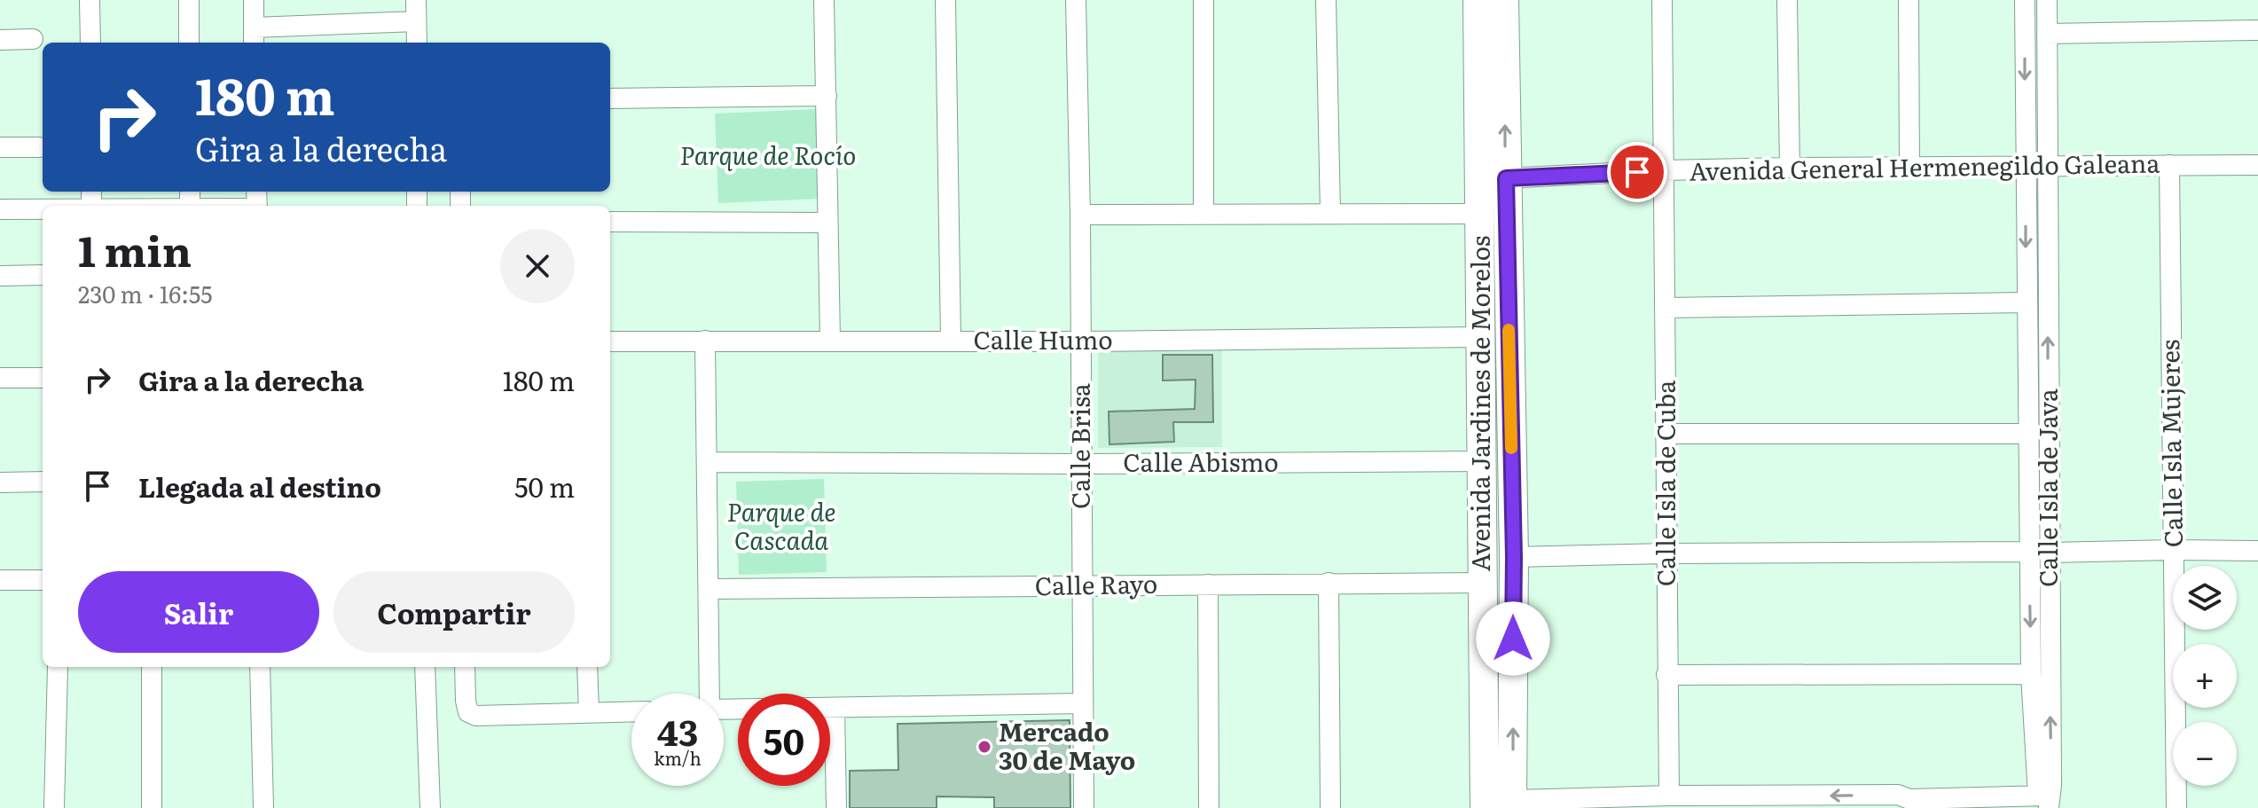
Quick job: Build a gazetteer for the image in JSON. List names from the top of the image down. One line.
{"streets":{"main road":["Avenida Jardines de Morelos"],"street":["Avenida General Hermenegildo Galeana","Calle Humo","Calle Isla Mujeres","Calle Brisa","Calle Abismo","Calle Isla de Cuba","Calle Isla de Java","Calle Rayo"]},"crossings":[["Avenida General Hermenegildo Galeana","Avenida Jardines de Morelos"],["Avenida General Hermenegildo Galeana","Calle Isla Mujeres"],["Avenida General Hermenegildo Galeana","Calle Isla de Cuba"],["Avenida General Hermenegildo Galeana","Calle Isla de Java"],["Calle Humo","Avenida Jardines de Morelos"],["Calle Humo","Calle Brisa"],["Avenida Jardines de Morelos","Calle Abismo"],["Avenida Jardines de Morelos","Calle Rayo"],["Calle Brisa","Calle Abismo"],["Calle Brisa","Calle Rayo"]],"parks":["Parque de Rocío","Parque de Cascada"],"places":["Mercado 30 de Mayo"],"page":{"turn":["180 m","Gira a la derecha"],"heading":["1 min","230 m · 16:55"],"list":[{"name":"Gira a la derecha","value":"180 m"},{"name":"Llegada al destino","value":"50 m"}],"buttons":["Salir","Compartir"],"map_buttons":["+","−"],"speed":"43 km/h","limit":"50"}}
